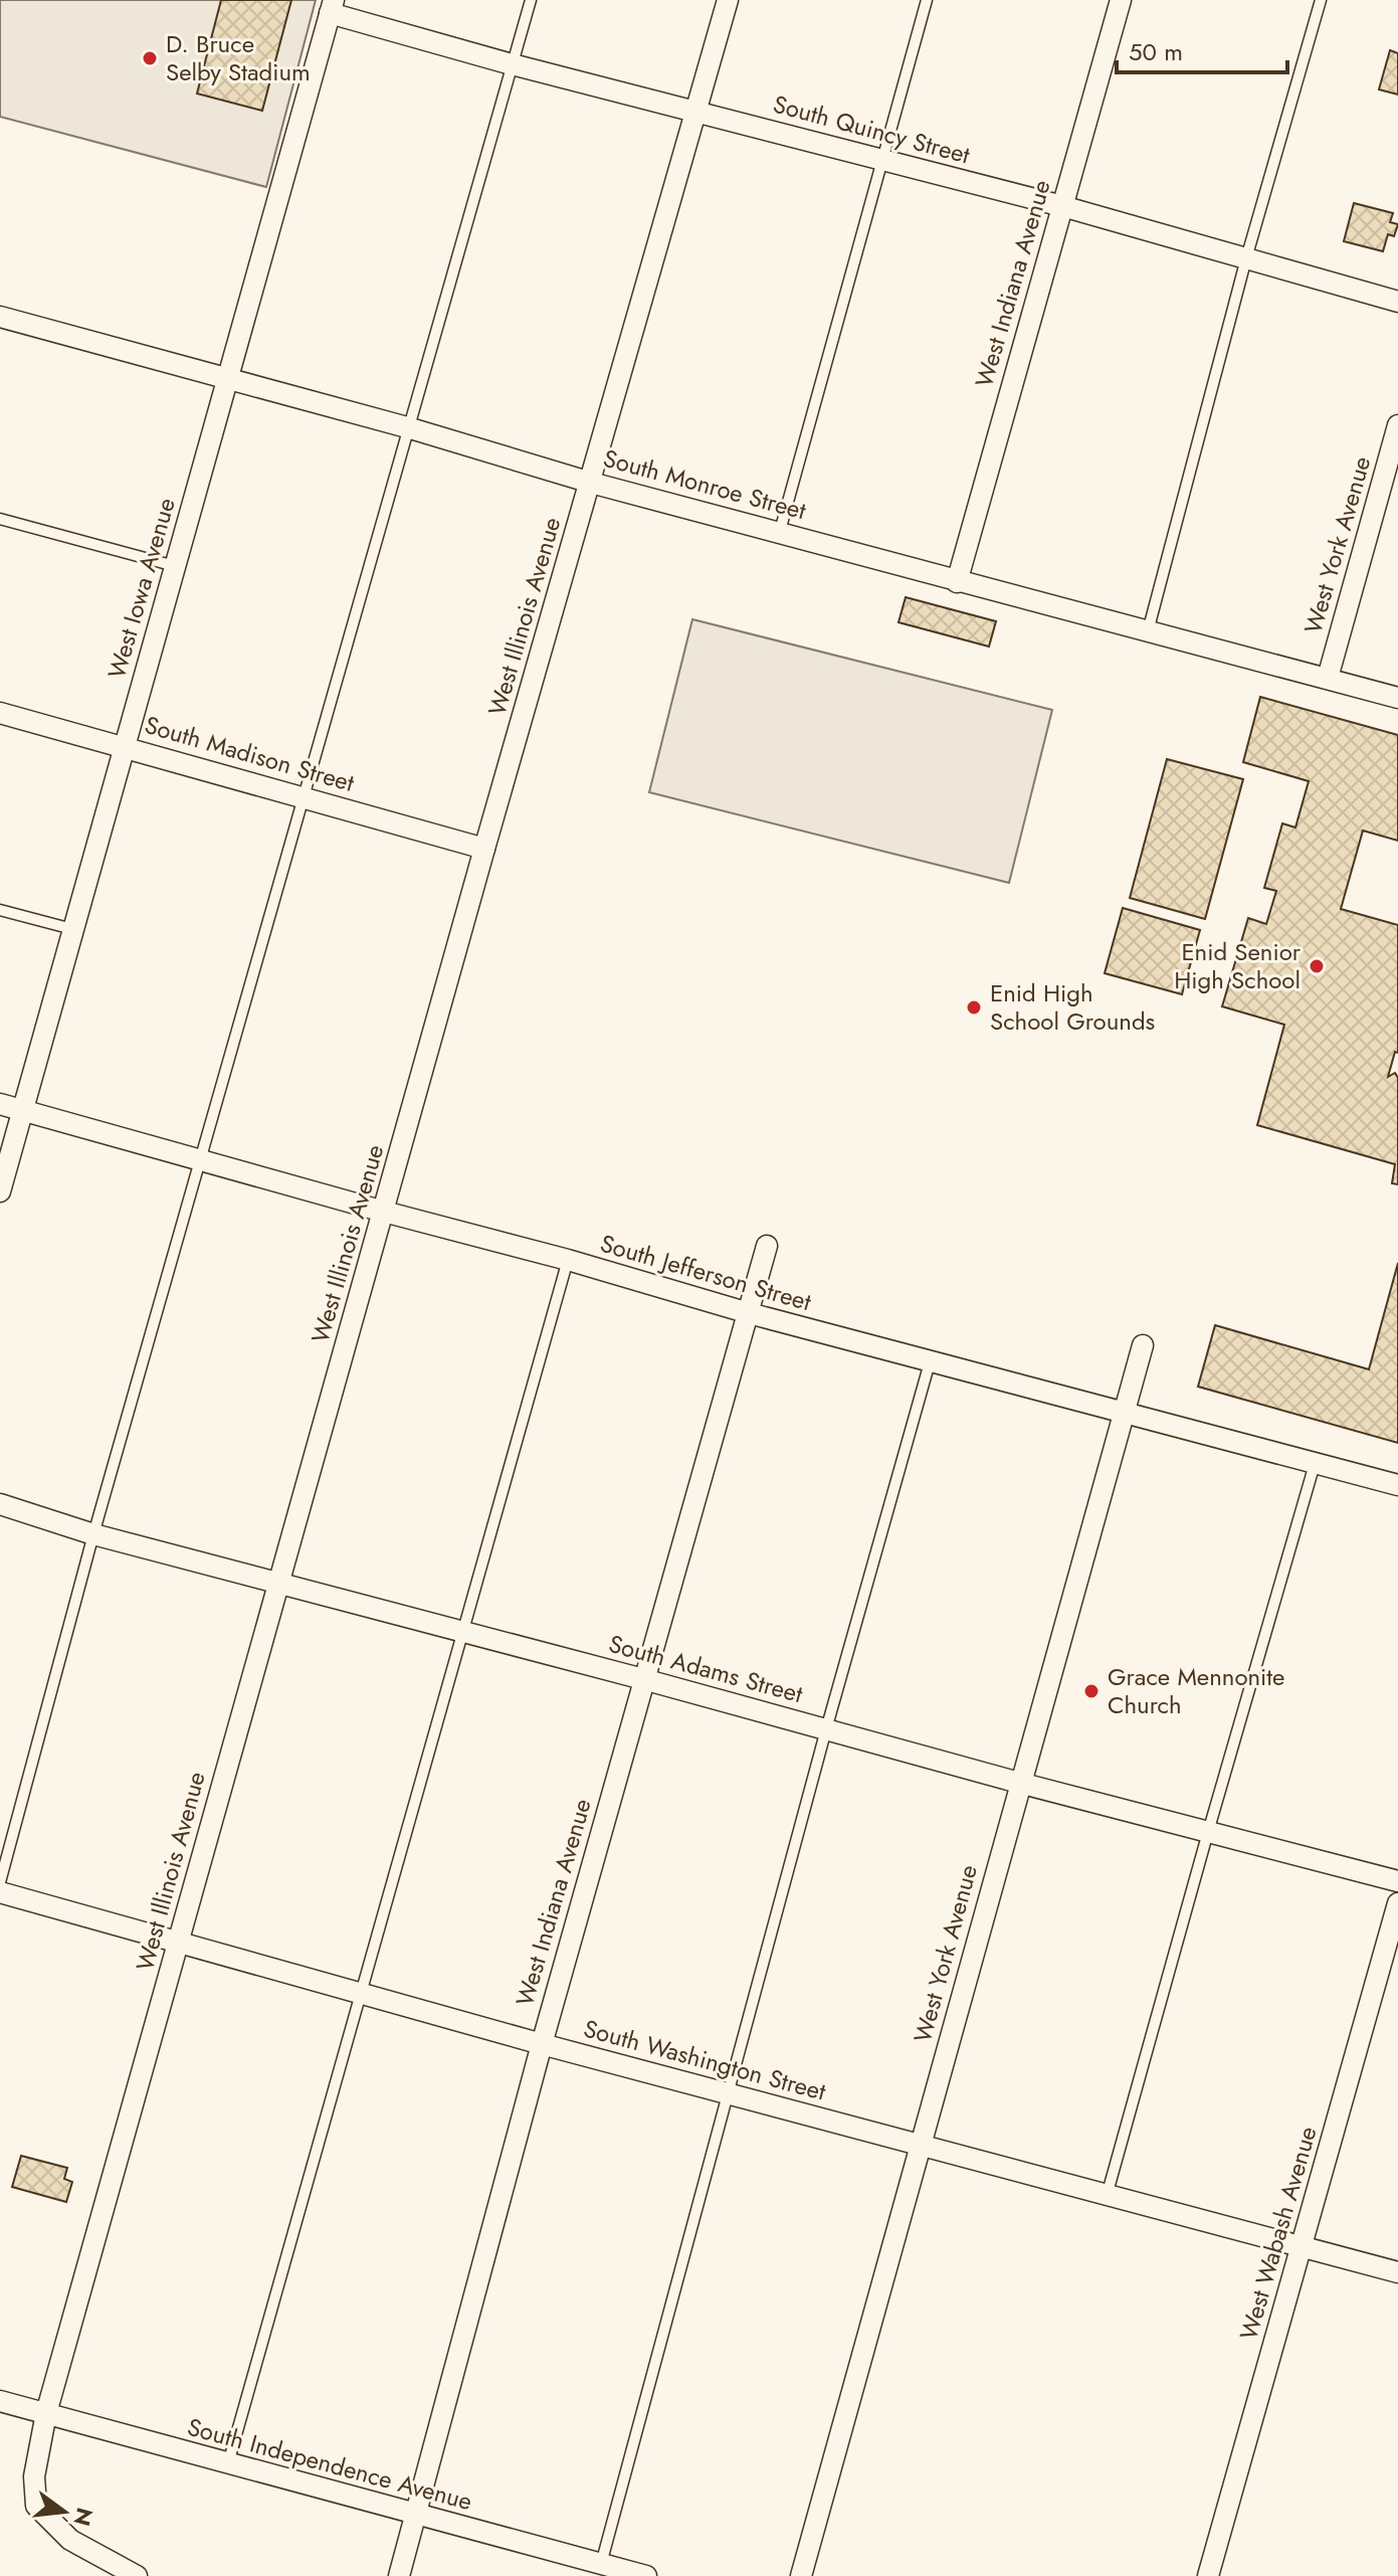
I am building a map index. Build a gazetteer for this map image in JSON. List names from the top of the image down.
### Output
{
  "streets": {
    "street": [
      "South Quincy Street",
      "West Indiana Avenue",
      "South Monroe Street",
      "West York Avenue",
      "West Iowa Avenue",
      "West Illinois Avenue",
      "South Madison Street",
      "South Jefferson Street",
      "South Adams Street",
      "South Washington Street",
      "West Wabash Avenue",
      "South Independence Avenue"
    ]
  },
  "crossings": [
    ["South Quincy Street", "West Indiana Avenue"],
    ["South Quincy Street", "West Iowa Avenue"],
    ["South Quincy Street", "West Illinois Avenue"],
    ["West Indiana Avenue", "South Monroe Street"],
    ["West Indiana Avenue", "South Jefferson Street"],
    ["West Indiana Avenue", "South Adams Street"],
    ["West Indiana Avenue", "South Washington Street"],
    ["West Indiana Avenue", "South Independence Avenue"],
    ["South Monroe Street", "West York Avenue"],
    ["South Monroe Street", "West Iowa Avenue"],
    ["South Monroe Street", "West Illinois Avenue"],
    ["West York Avenue", "South Jefferson Street"],
    ["West York Avenue", "South Adams Street"],
    ["West York Avenue", "South Washington Street"],
    ["West Iowa Avenue", "South Madison Street"],
    ["West Iowa Avenue", "South Jefferson Street"],
    ["West Illinois Avenue", "South Madison Street"],
    ["West Illinois Avenue", "South Jefferson Street"],
    ["West Illinois Avenue", "South Adams Street"],
    ["West Illinois Avenue", "South Washington Street"],
    ["West Illinois Avenue", "South Independence Avenue"],
    ["South Washington Street", "West Wabash Avenue"]
  ],
  "places": [
    "D. Bruce Selby Stadium",
    "Enid Senior High School",
    "Enid High School Grounds",
    "Grace Mennonite Church"
  ],
  "scale_bar": "50 m",
  "north": "right"
}
